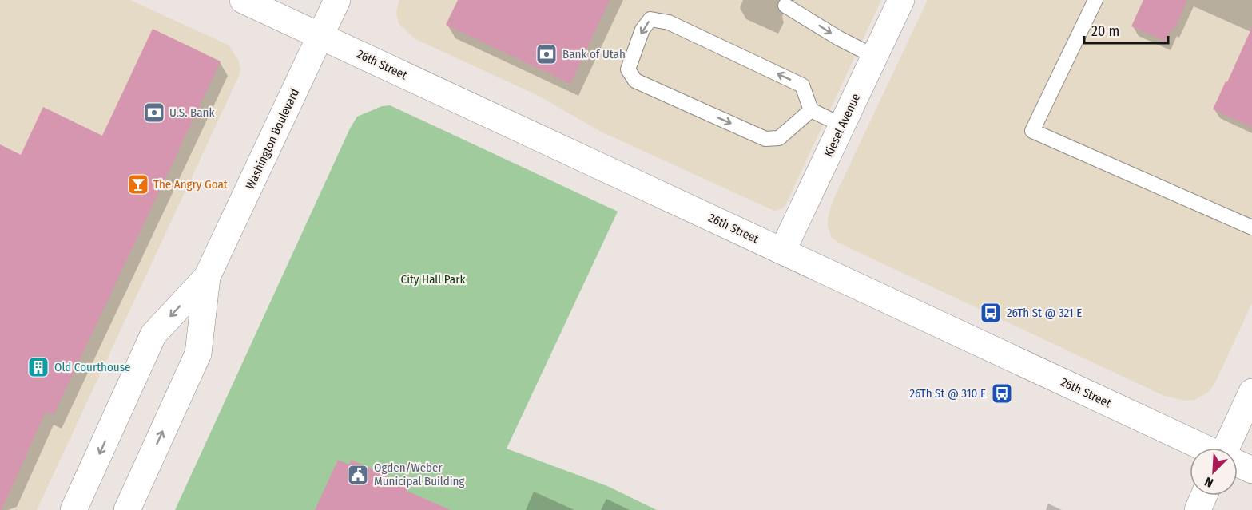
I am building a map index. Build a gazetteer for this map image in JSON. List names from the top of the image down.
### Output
{
  "streets": {
    "street": ["26th Street", "Kiesel Avenue", "Washington Boulevard"]
  },
  "crossings": [
    ["26th Street", "Kiesel Avenue"],
    ["26th Street", "Washington Boulevard"]
  ],
  "parks": ["City Hall Park"],
  "places": {
    "bank": ["Bank of Utah", "U.S. Bank"],
    "bar": ["The Angry Goat"],
    "bus stop": ["26Th St @ 321 E", "26Th St @ 310 E"],
    "building": ["Old Courthouse"],
    "public building": ["Ogden/Weber Municipal Building"]
  },
  "scale_bar": "20 m",
  "north": "bottom left"
}
